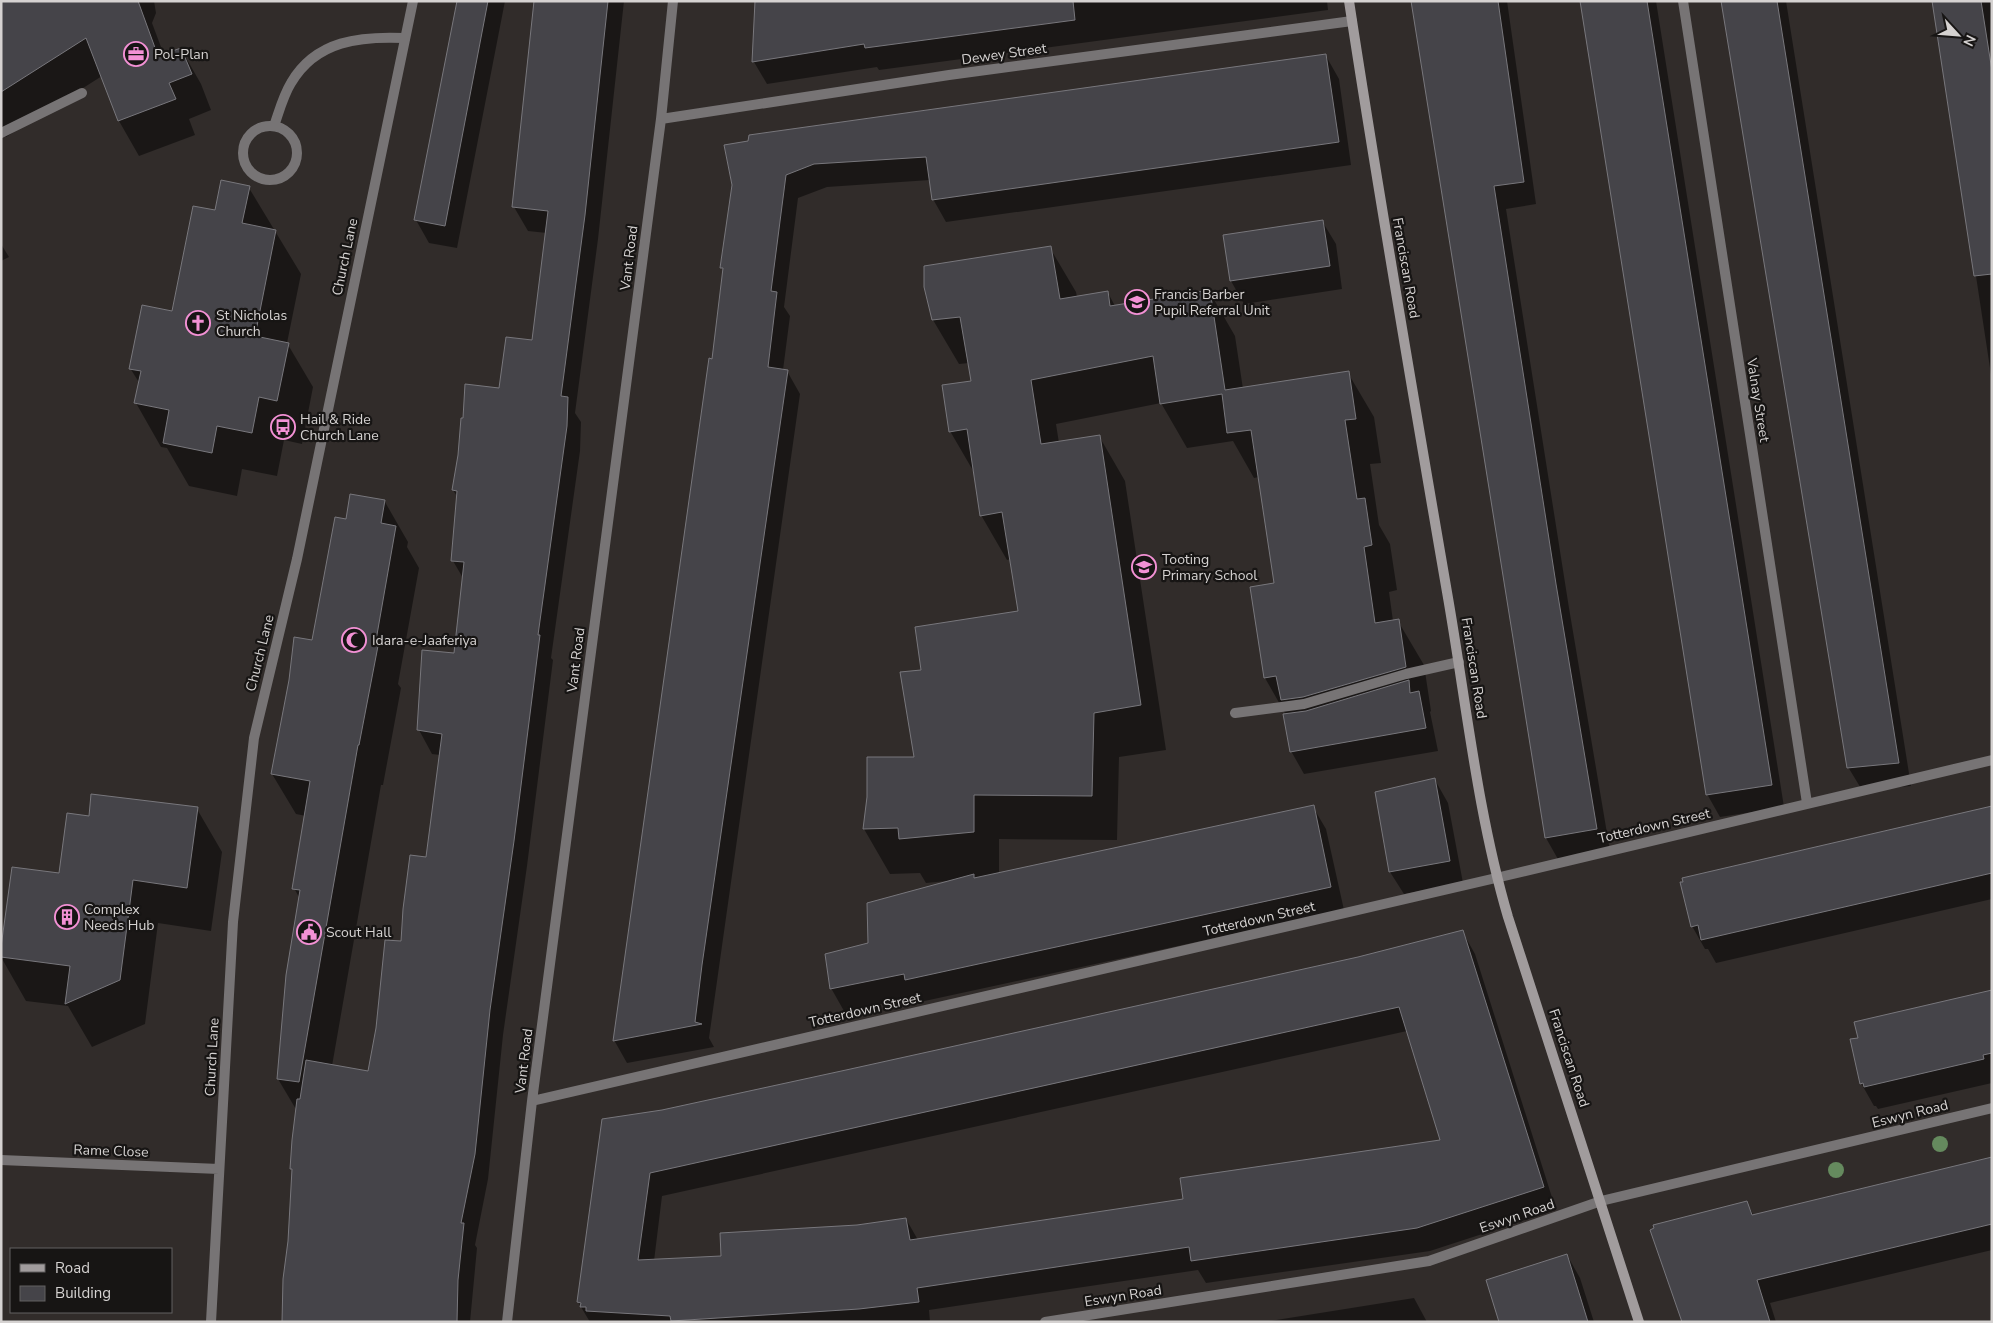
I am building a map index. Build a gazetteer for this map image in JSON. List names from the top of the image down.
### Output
{
  "streets": {
    "street": [
      "Dewey Street",
      "Church Lane",
      "Vant Road",
      "Franciscan Road",
      "Valnay Street",
      "Totterdown Street",
      "Eswyn Road",
      "Rame Close"
    ]
  },
  "crossings": [
    ["Dewey Street", "Vant Road"],
    ["Dewey Street", "Franciscan Road"],
    ["Church Lane", "Rame Close"],
    ["Vant Road", "Totterdown Street"],
    ["Franciscan Road", "Totterdown Street"],
    ["Franciscan Road", "Eswyn Road"],
    ["Valnay Street", "Totterdown Street"]
  ],
  "places": {
    "office": ["Pol-Plan"],
    "school or university": ["Francis Barber Pupil Referral Unit", "Tooting Primary School"],
    "church": ["St Nicholas Church"],
    "bus stop": ["Hail & Ride Church Lane"],
    "mosque": ["Idara-e-Jaaferiya"],
    "building": ["Complex Needs Hub"],
    "public building": ["Scout Hall"]
  },
  "legend": ["Road", "Building"],
  "north": "bottom right"
}
